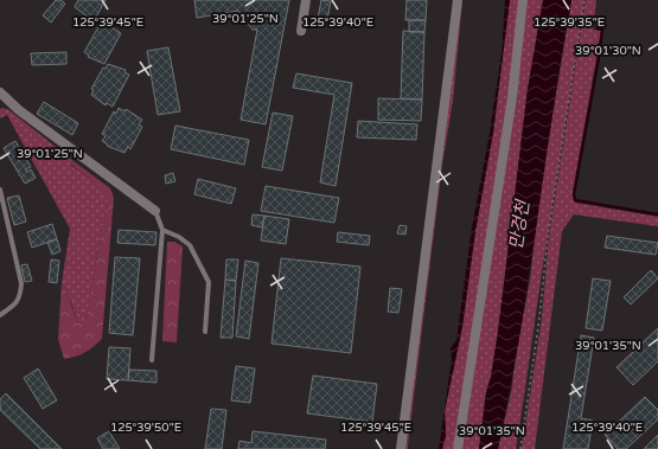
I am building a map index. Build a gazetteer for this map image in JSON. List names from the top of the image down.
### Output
{
  "water": ["만겅천"],
  "coordinates": [
    "39°01'25\"N",
    "125°39'45\"E",
    "125°39'40\"E",
    "125°39'35\"E",
    "39°01'30\"N",
    "39°01'35\"N",
    "125°39'50\"E"
  ]
}
